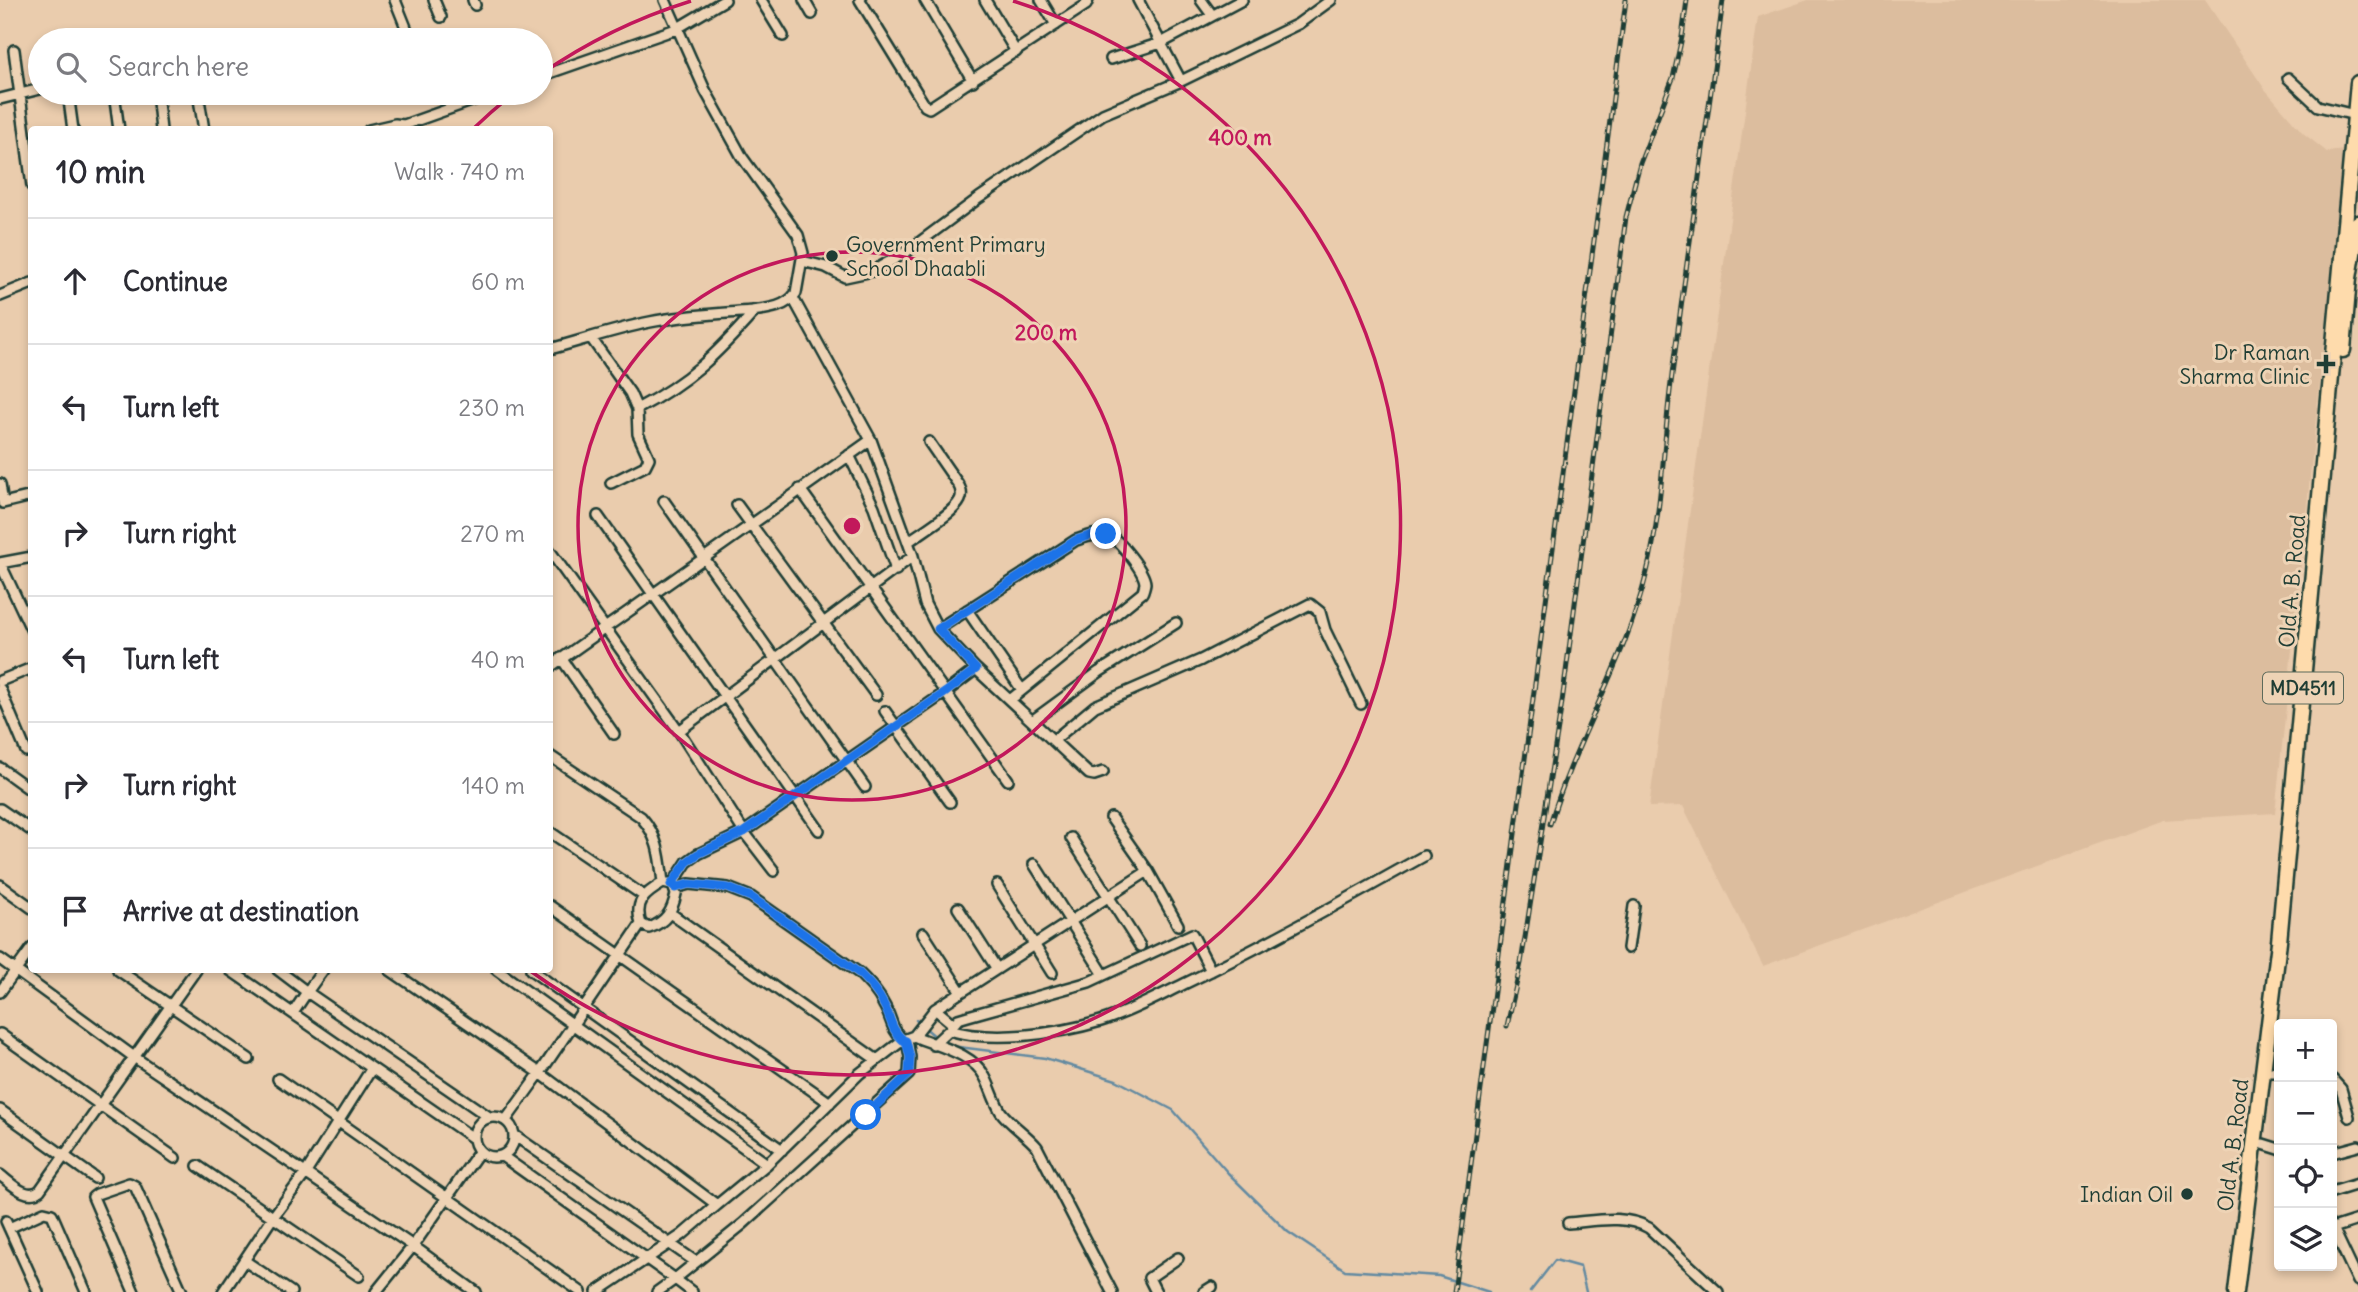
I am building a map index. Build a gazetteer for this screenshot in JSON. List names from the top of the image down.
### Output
{
  "streets": {
    "main road": ["Old A. B. Road", "MD4511"]
  },
  "places": {
    "other": ["Government Primary School Dhaabli", "Indian Oil"],
    "health": ["Dr Raman Sharma Clinic"]
  },
  "page": {
    "search": "Search here",
    "heading": ["10 min", "Walk · 740 m"],
    "list": [
      ["Continue", "60 m"],
      ["Turn left", "230 m"],
      ["Turn right", "270 m"],
      ["Turn left", "40 m"],
      ["Turn right", "140 m"],
      "Arrive at destination"
    ],
    "map_buttons": ["+", "−"]
  },
  "rings": ["400 m", "200 m"]
}
